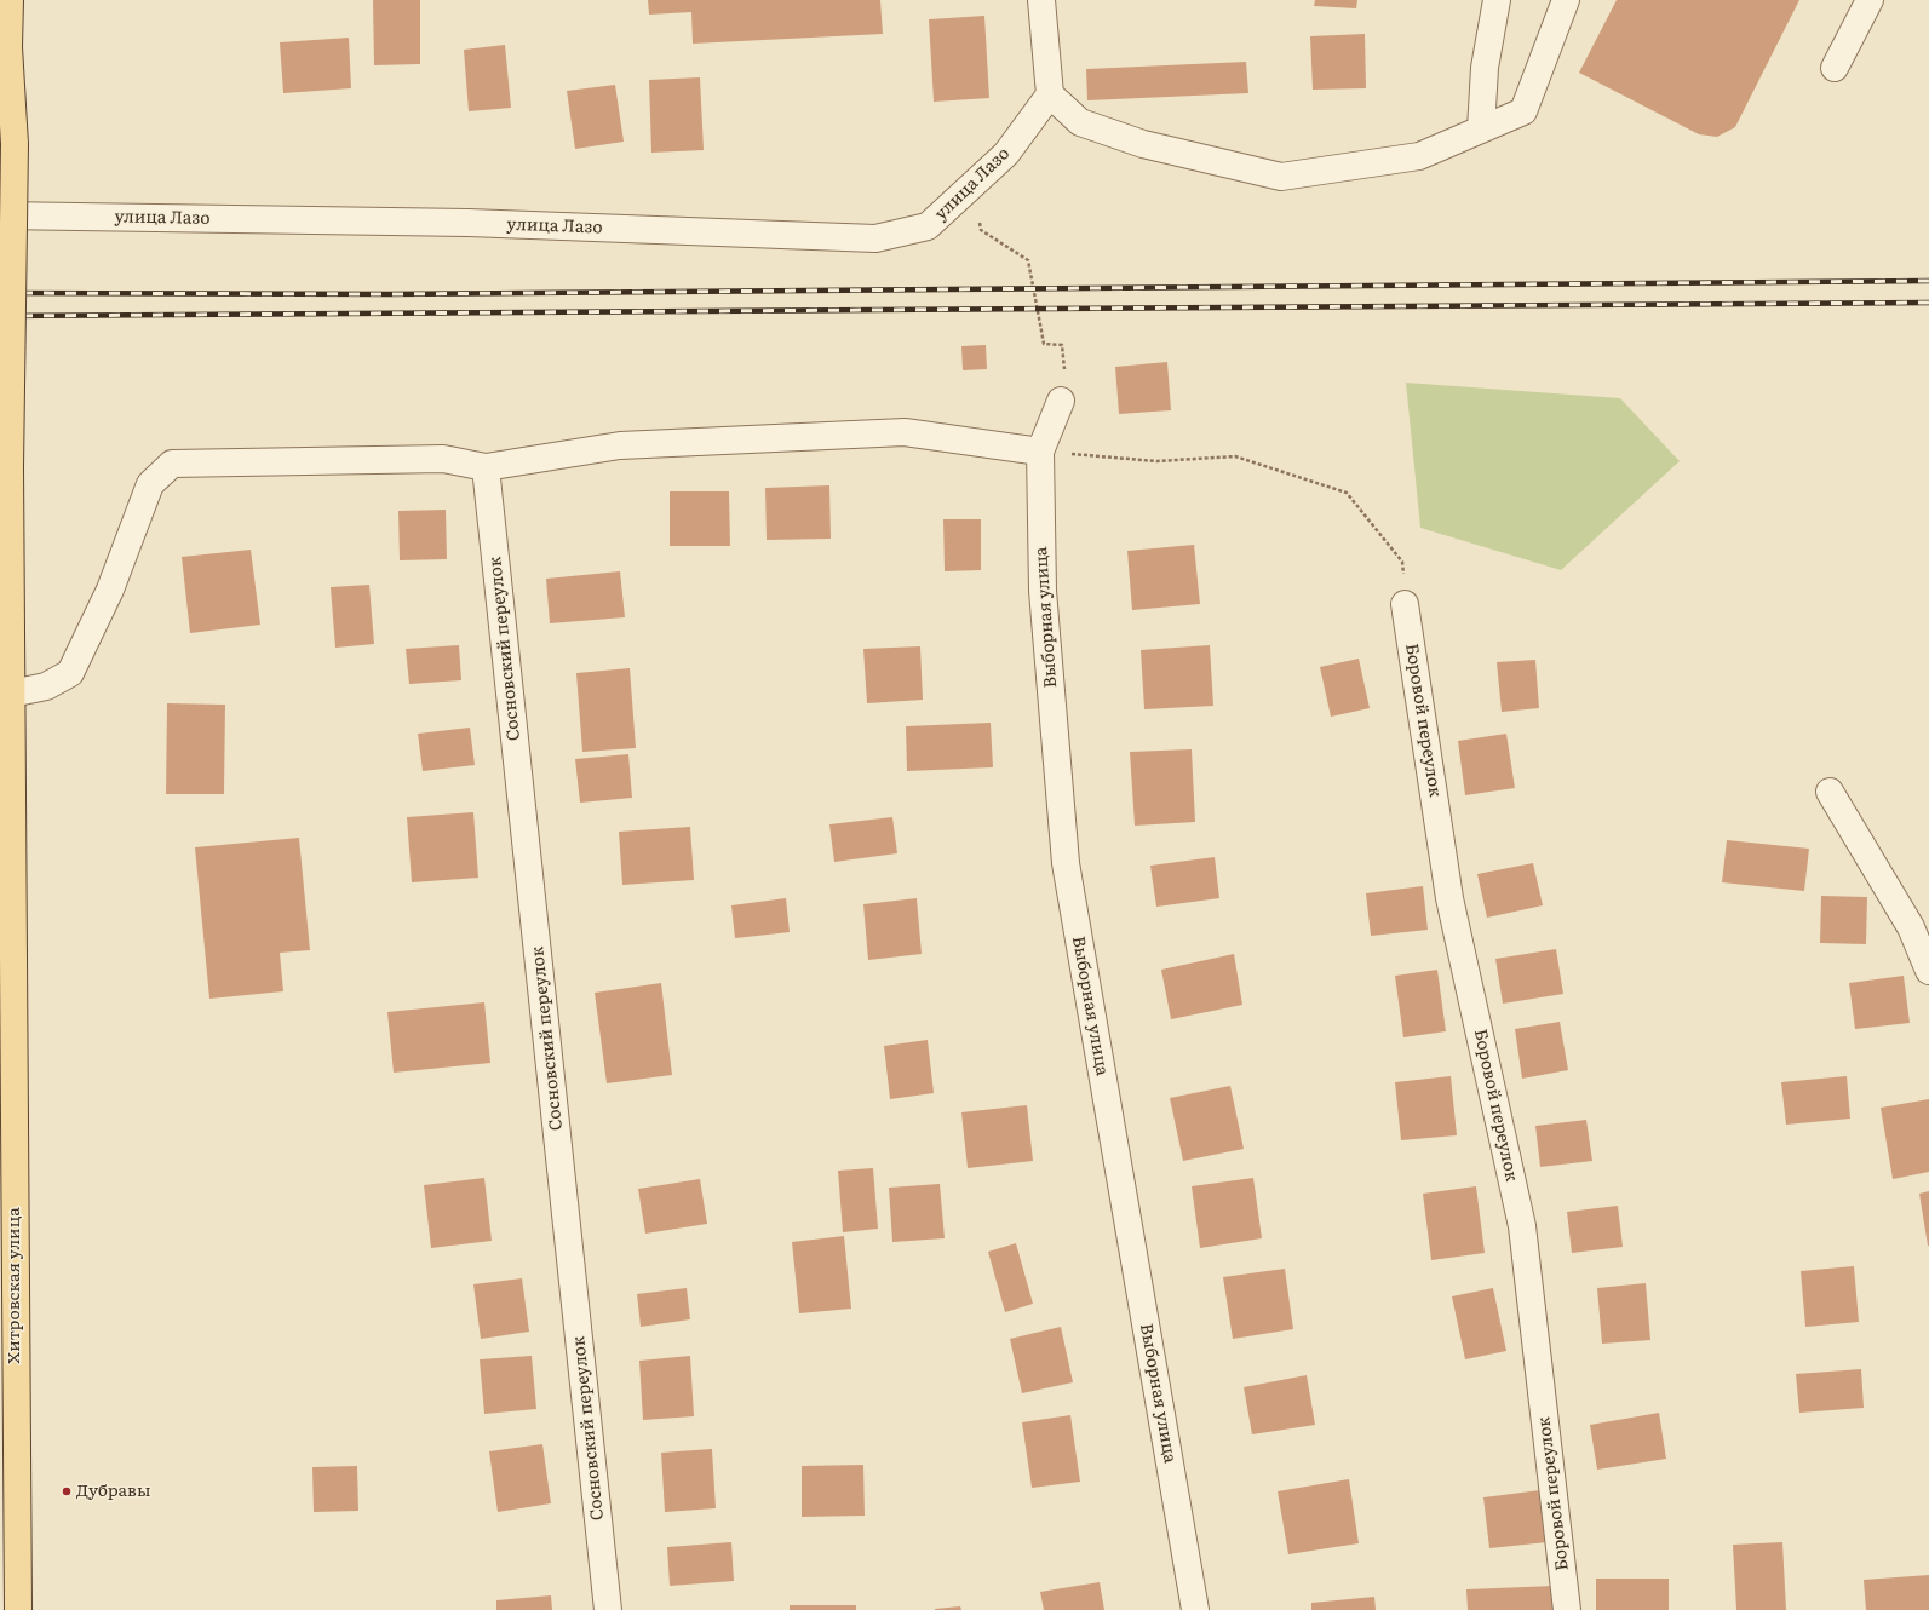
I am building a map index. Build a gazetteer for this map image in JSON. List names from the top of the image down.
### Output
{
  "streets": {
    "main road": ["Хитровская улица"],
    "street": [
      "улица Лазо",
      "Выборная улица",
      "Сосновский переулок",
      "Боровой переулок"
    ]
  },
  "places": ["Дубравы"]
}
